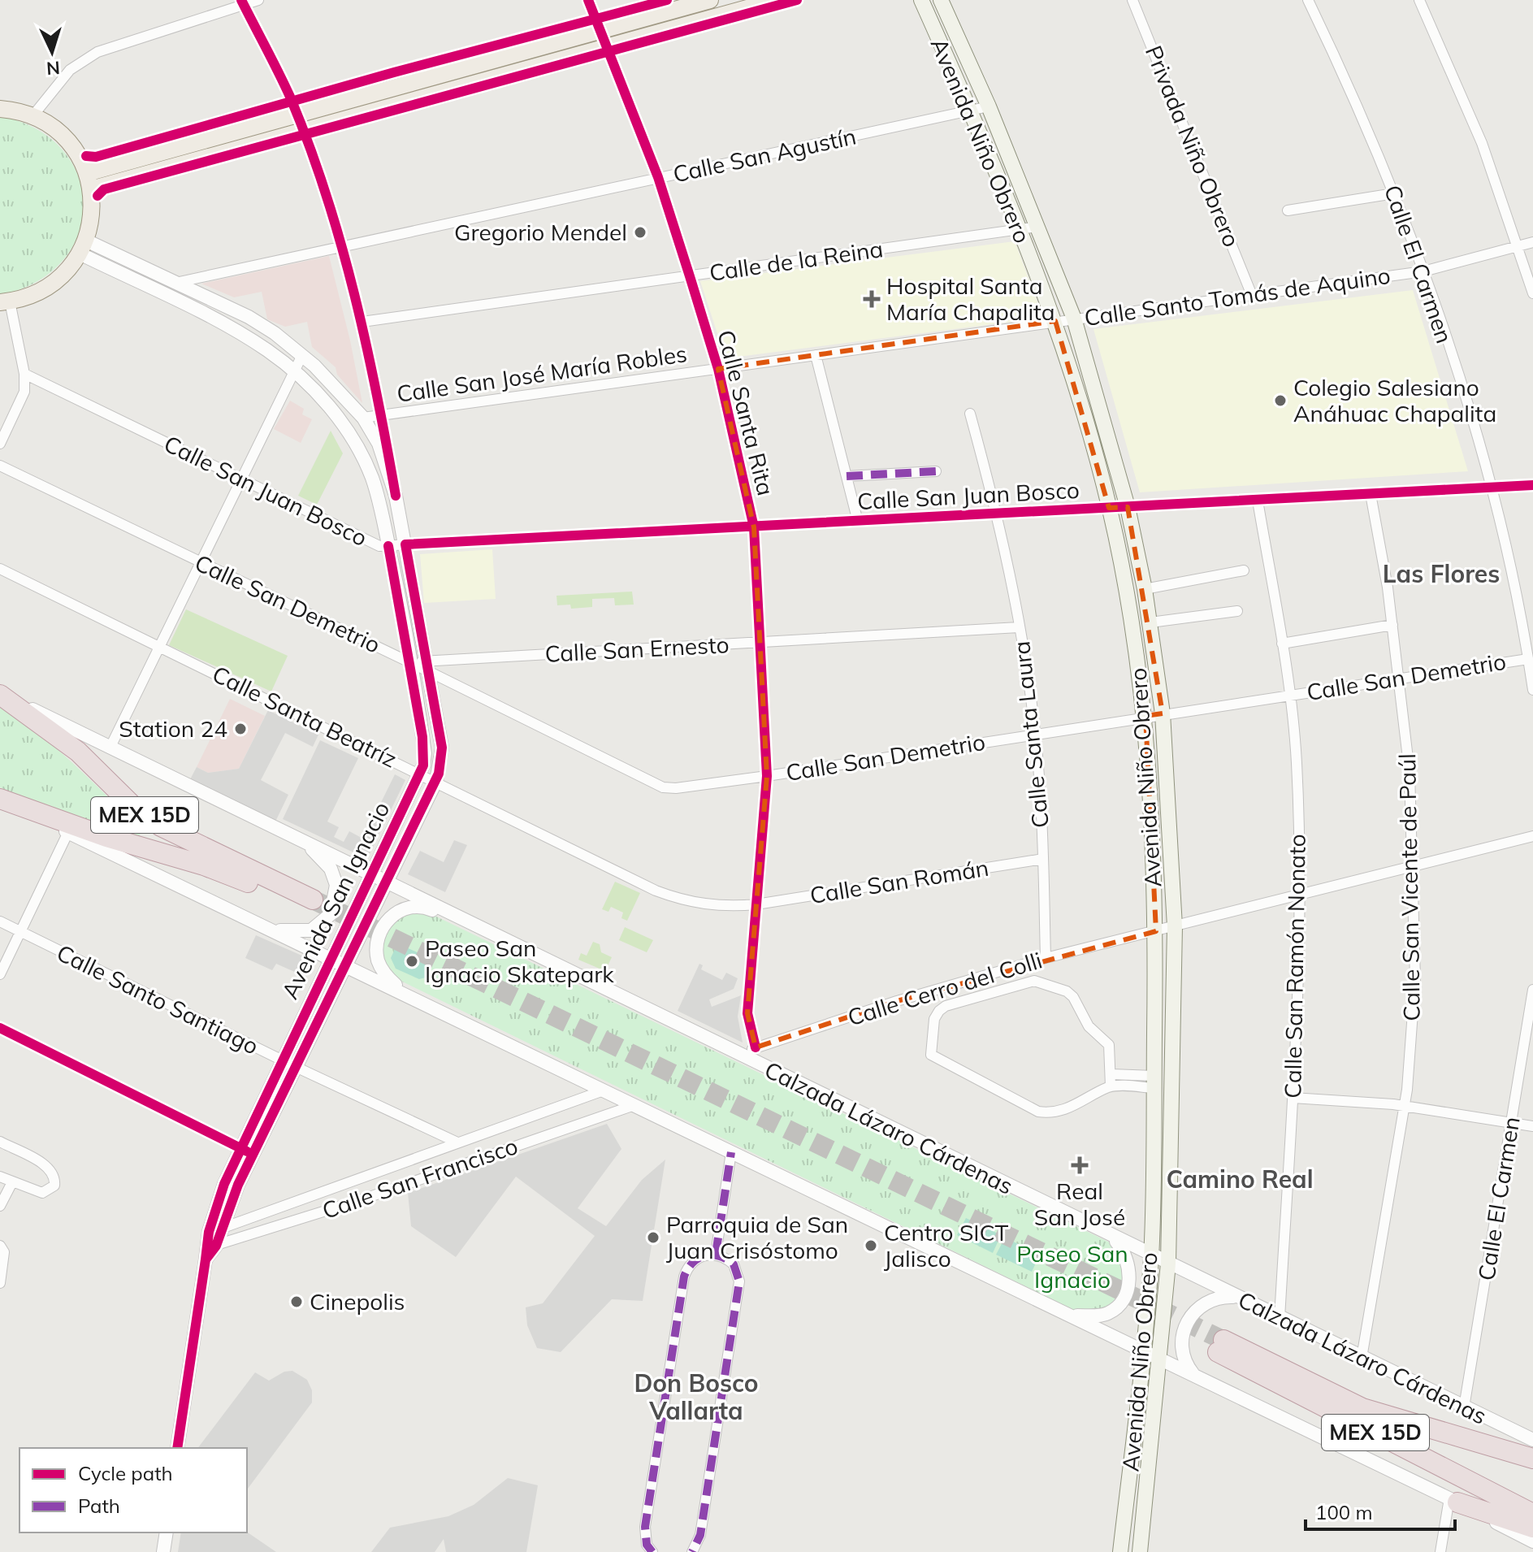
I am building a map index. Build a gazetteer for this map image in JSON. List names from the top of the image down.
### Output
{
  "streets": {
    "highway": ["MEX 15D", "Calzada Lázaro Cárdenas"],
    "main road": ["Avenida Niño Obrero"],
    "street": [
      "Privada Niño Obrero",
      "Calle San Agustín",
      "Calle de la Reina",
      "Calle El Carmen",
      "Calle Santo Tomás de Aquino",
      "Calle San José María Robles",
      "Calle Santa Rita",
      "Calle San Juan Bosco",
      "Calle San Demetrio",
      "Calle San Ernesto",
      "Calle Santa Beatríz",
      "Calle Santa Laura",
      "Calle San Román",
      "Calle San Vicente de Paúl",
      "Avenida San Ignacio",
      "Calle San Ramón Nonato",
      "Calle Cerro del Colli",
      "Calle Santo Santiago",
      "Calle San Francisco"
    ]
  },
  "crossings": [
    ["Avenida Niño Obrero", "Calle San Agustín"],
    ["Avenida Niño Obrero", "Calle de la Reina"],
    ["Avenida Niño Obrero", "Calle Santo Tomás de Aquino"],
    ["Avenida Niño Obrero", "Calle San José María Robles"],
    ["Avenida Niño Obrero", "Calle San Juan Bosco"],
    ["Avenida Niño Obrero", "Calle San Demetrio"],
    ["Avenida Niño Obrero", "Calle Cerro del Colli"],
    ["Avenida Niño Obrero", "Calzada Lázaro Cárdenas"],
    ["Privada Niño Obrero", "Calle Santo Tomás de Aquino"],
    ["Calle San Agustín", "Calle Santa Rita"],
    ["Calle San Agustín", "Avenida San Ignacio"],
    ["Calle de la Reina", "Calle Santa Rita"],
    ["Calle El Carmen", "Calle Santo Tomás de Aquino"],
    ["Calle El Carmen", "Calle San Juan Bosco"],
    ["Calle El Carmen", "Calle San Demetrio"],
    ["Calle El Carmen", "Calzada Lázaro Cárdenas"],
    ["Calle Santo Tomás de Aquino", "Calle San José María Robles"],
    ["Calle San José María Robles", "Calle Santa Rita"],
    ["Calle San José María Robles", "Avenida San Ignacio"],
    ["Calle Santa Rita", "Calle San Juan Bosco"],
    ["Calle Santa Rita", "Calle San Demetrio"],
    ["Calle Santa Rita", "Calle San Ernesto"],
    ["Calle Santa Rita", "Calle Santa Beatríz"],
    ["Calle Santa Rita", "Calle San Román"],
    ["Calle Santa Rita", "Calle Cerro del Colli"],
    ["Calle San Juan Bosco", "Calle Santa Laura"],
    ["Calle San Juan Bosco", "Calle San Vicente de Paúl"],
    ["Calle San Juan Bosco", "Avenida San Ignacio"],
    ["Calle San Juan Bosco", "Calle San Ramón Nonato"],
    ["Calle San Demetrio", "Calle San Ernesto"],
    ["Calle San Demetrio", "Calle Santa Laura"],
    ["Calle San Demetrio", "Calle San Vicente de Paúl"],
    ["Calle San Demetrio", "Avenida San Ignacio"],
    ["Calle San Demetrio", "Calle San Ramón Nonato"],
    ["Calle San Ernesto", "Calle Santa Laura"],
    ["Calle San Ernesto", "Avenida San Ignacio"],
    ["Calle Santa Beatríz", "Calle San Román"],
    ["Calle Santa Beatríz", "Avenida San Ignacio"],
    ["Calle Santa Laura", "Calle San Román"],
    ["Calle Santa Laura", "Calle Cerro del Colli"],
    ["Calle San Vicente de Paúl", "Calle Cerro del Colli"],
    ["Calle San Vicente de Paúl", "Calzada Lázaro Cárdenas"],
    ["Avenida San Ignacio", "Calle Santo Santiago"],
    ["Avenida San Ignacio", "Calzada Lázaro Cárdenas"],
    ["Avenida San Ignacio", "Calle San Francisco"],
    ["Calle San Ramón Nonato", "Calle Cerro del Colli"],
    ["Calle San Ramón Nonato", "Calzada Lázaro Cárdenas"],
    ["Calle Cerro del Colli", "Calzada Lázaro Cárdenas"],
    ["Calle Santo Santiago", "Calle San Francisco"],
    ["Calzada Lázaro Cárdenas", "Calle San Francisco"]
  ],
  "districts": ["Las Flores", "Camino Real", "Don Bosco Vallarta"],
  "parks": ["Paseo San Ignacio"],
  "places": {
    "other": [
      "Gregorio Mendel",
      "Colegio Salesiano Anáhuac Chapalita",
      "Station 24",
      "Paseo San Ignacio Skatepark",
      "Parroquia de San Juan Crisóstomo",
      "Centro SICT Jalisco",
      "Cinepolis"
    ],
    "health": ["Hospital Santa María Chapalita", "Real San José"]
  },
  "legend": ["Cycle path", "Path"],
  "scale_bar": "100 m",
  "north": "bottom"
}
